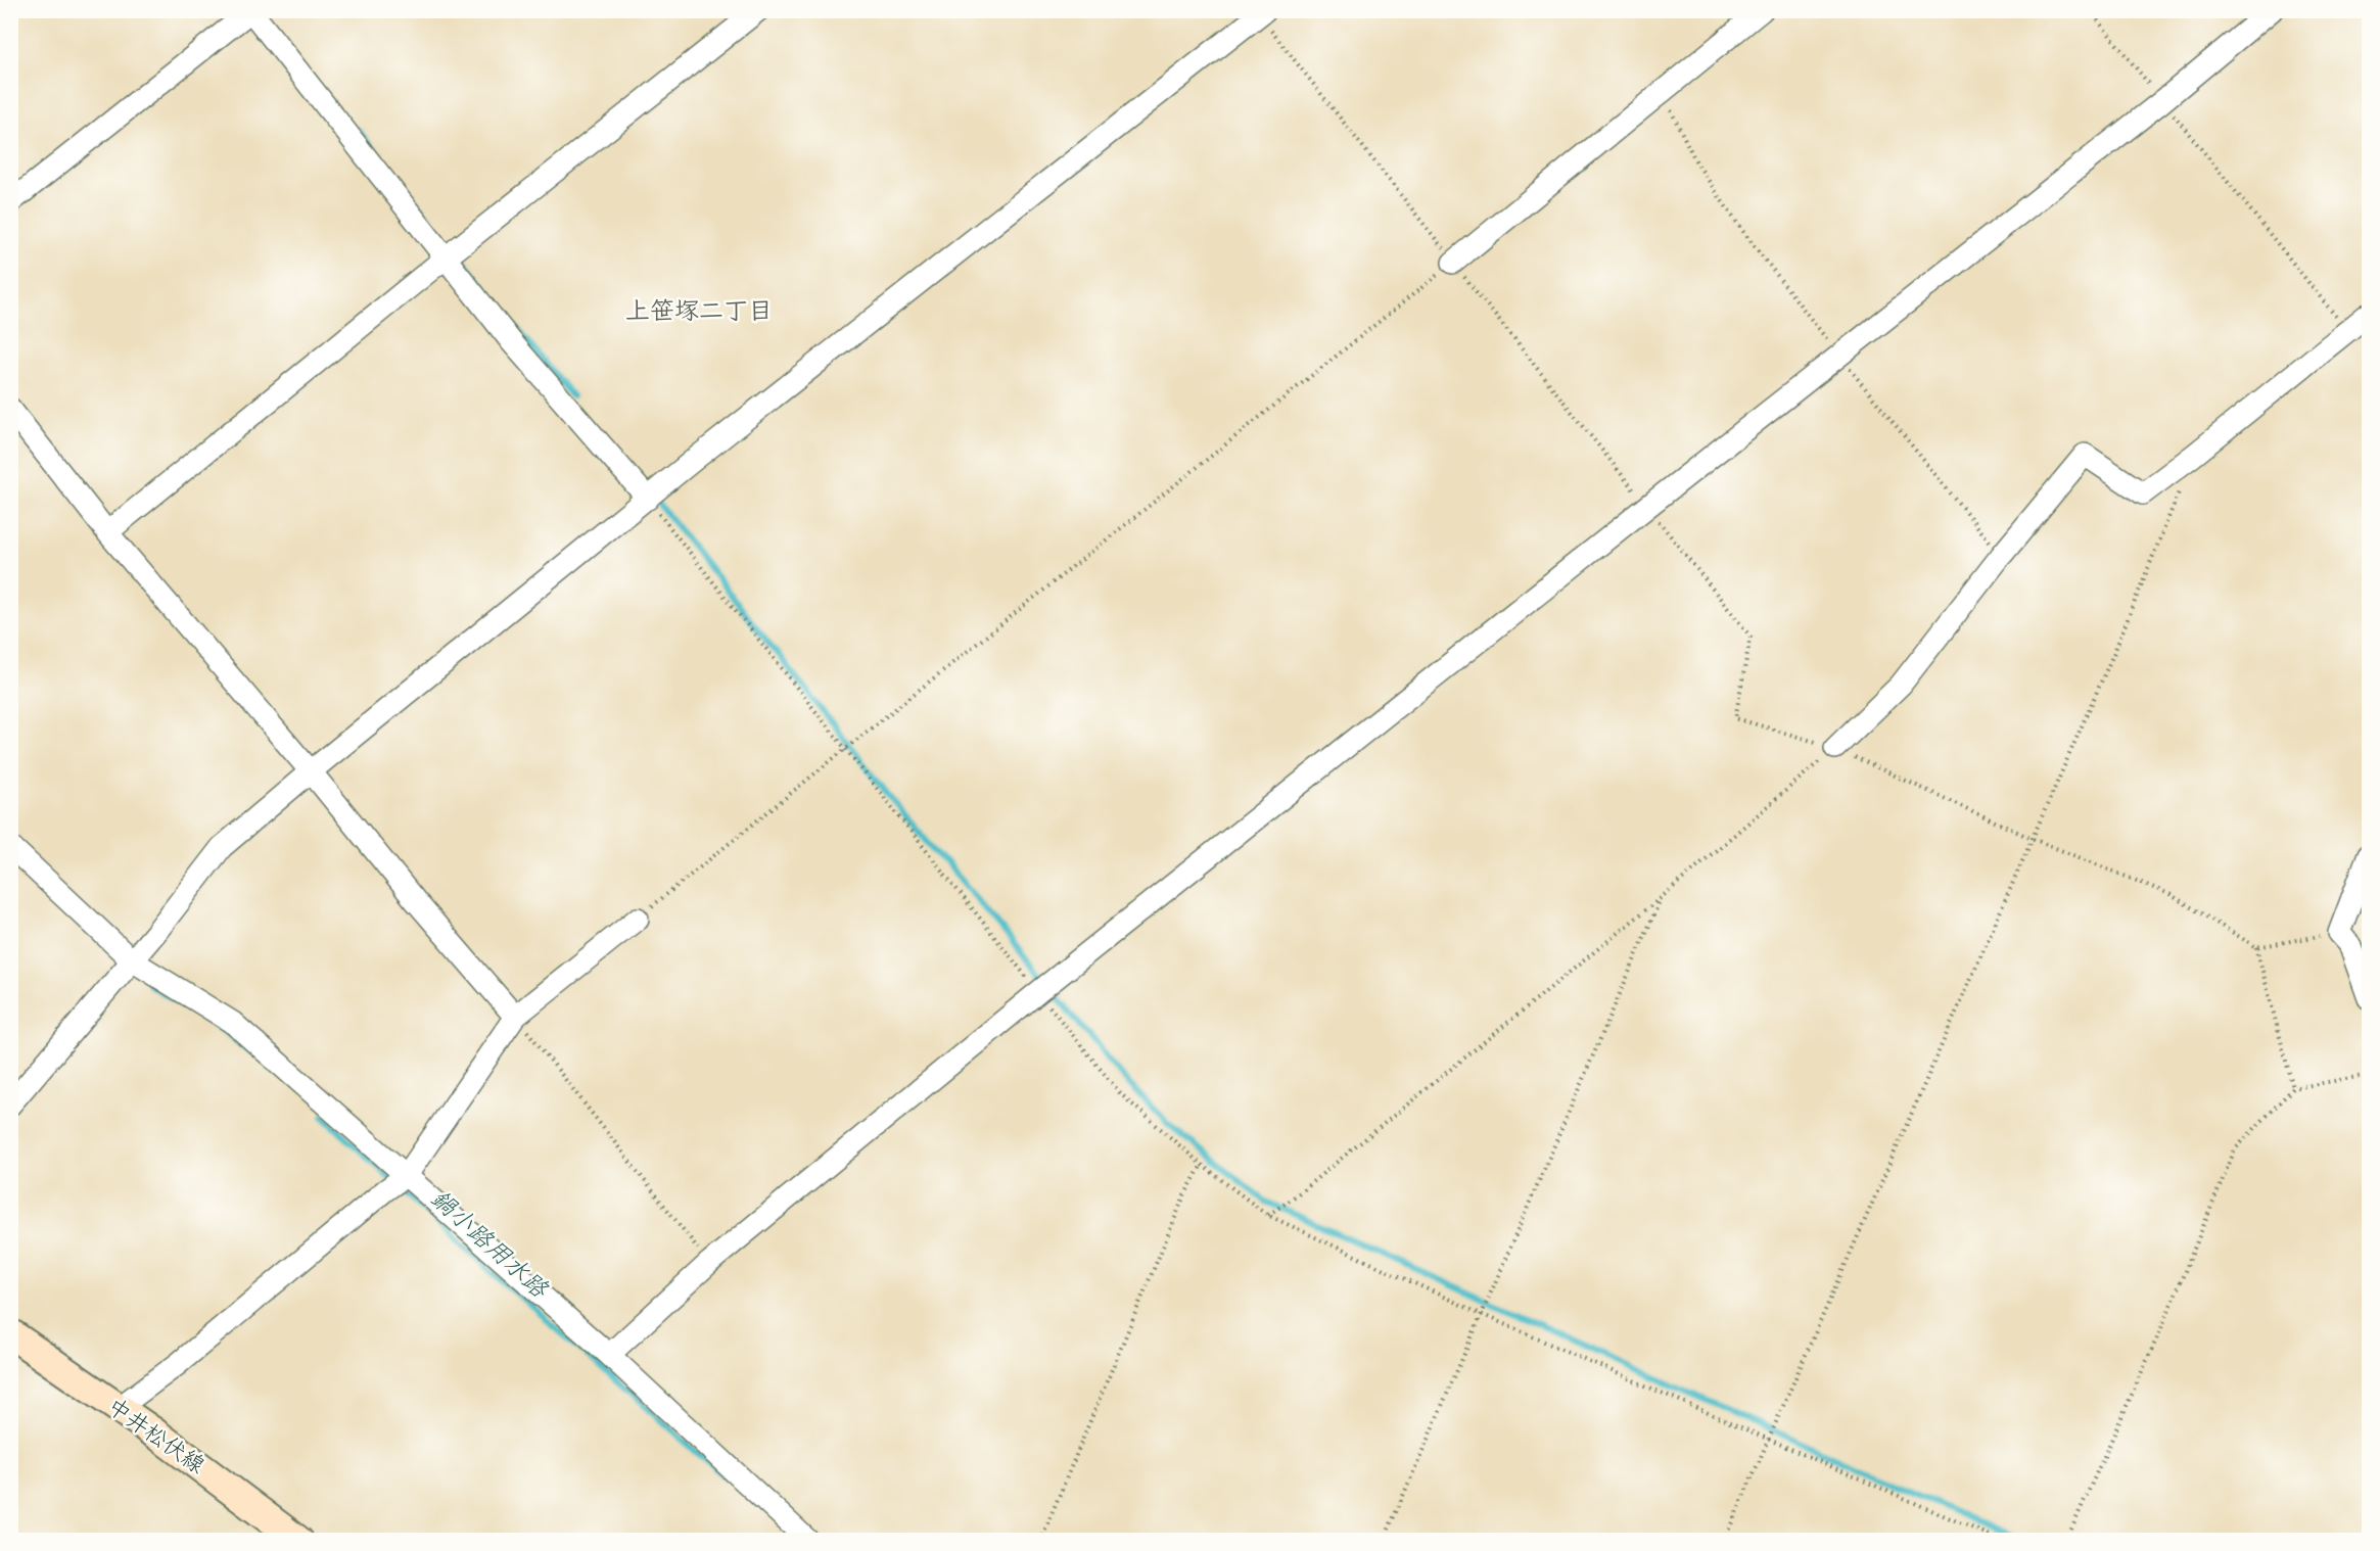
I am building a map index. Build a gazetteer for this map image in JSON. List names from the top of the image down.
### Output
{
  "streets": {
    "main road": ["中井松伏線"]
  },
  "districts": ["上笹塚二丁目"],
  "water": ["鍋小路用水路"]
}
